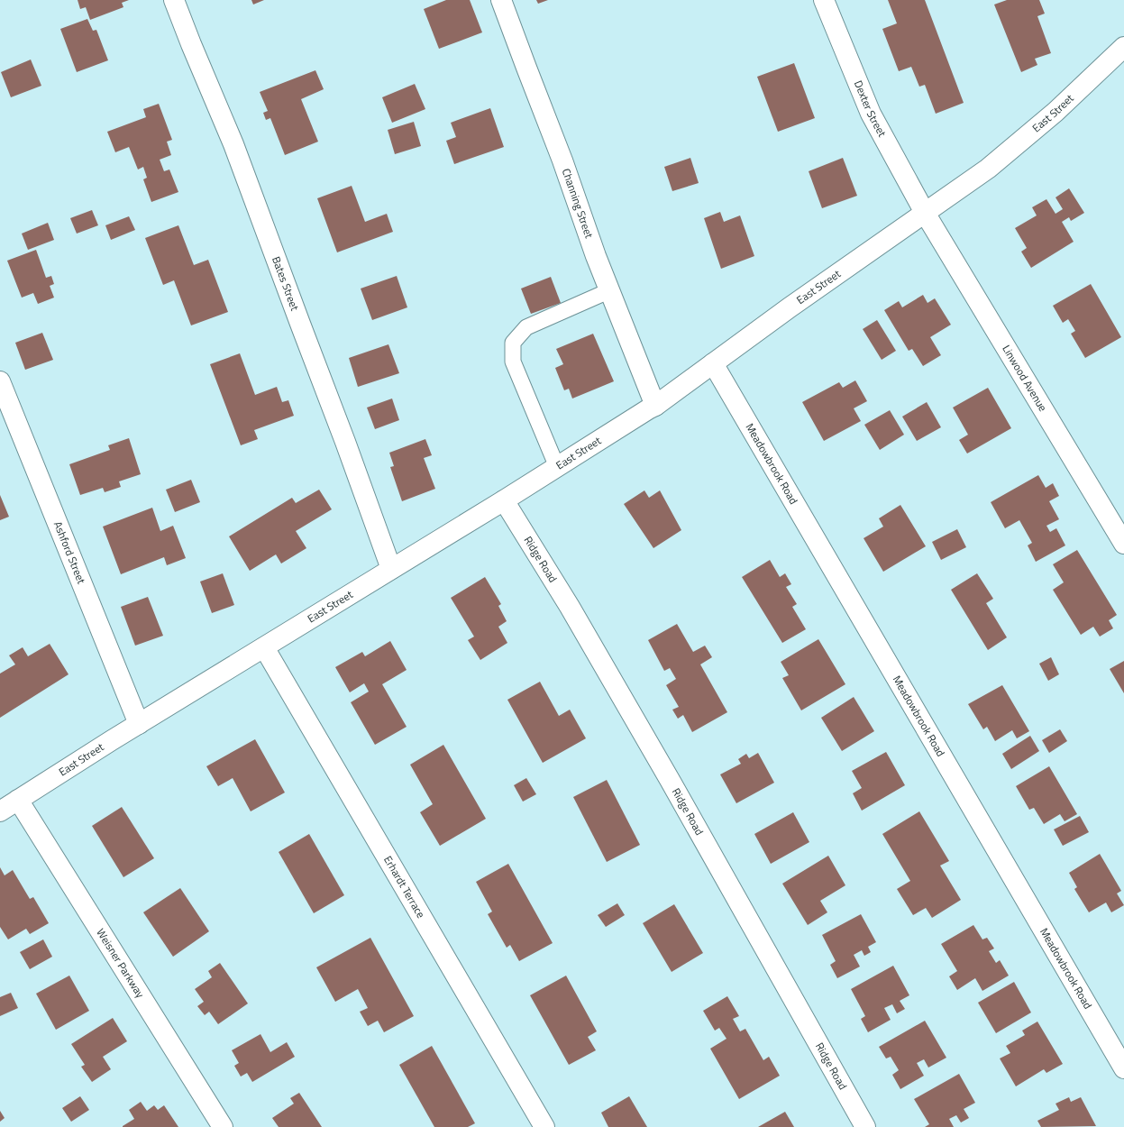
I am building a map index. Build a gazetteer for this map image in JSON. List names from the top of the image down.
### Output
{
  "streets": {
    "street": [
      "Dexter Street",
      "East Street",
      "Channing Street",
      "Bates Street",
      "Linwood Avenue",
      "Meadowbrook Road",
      "Ashford Street",
      "Ridge Road",
      "Erhardt Terrace",
      "Weisner Parkway"
    ]
  },
  "crossings": [
    ["Dexter Street", "East Street"],
    ["Dexter Street", "Linwood Avenue"],
    ["East Street", "Channing Street"],
    ["East Street", "Bates Street"],
    ["East Street", "Linwood Avenue"],
    ["East Street", "Meadowbrook Road"],
    ["East Street", "Ashford Street"],
    ["East Street", "Ridge Road"],
    ["East Street", "Erhardt Terrace"],
    ["East Street", "Weisner Parkway"]
  ]
}
